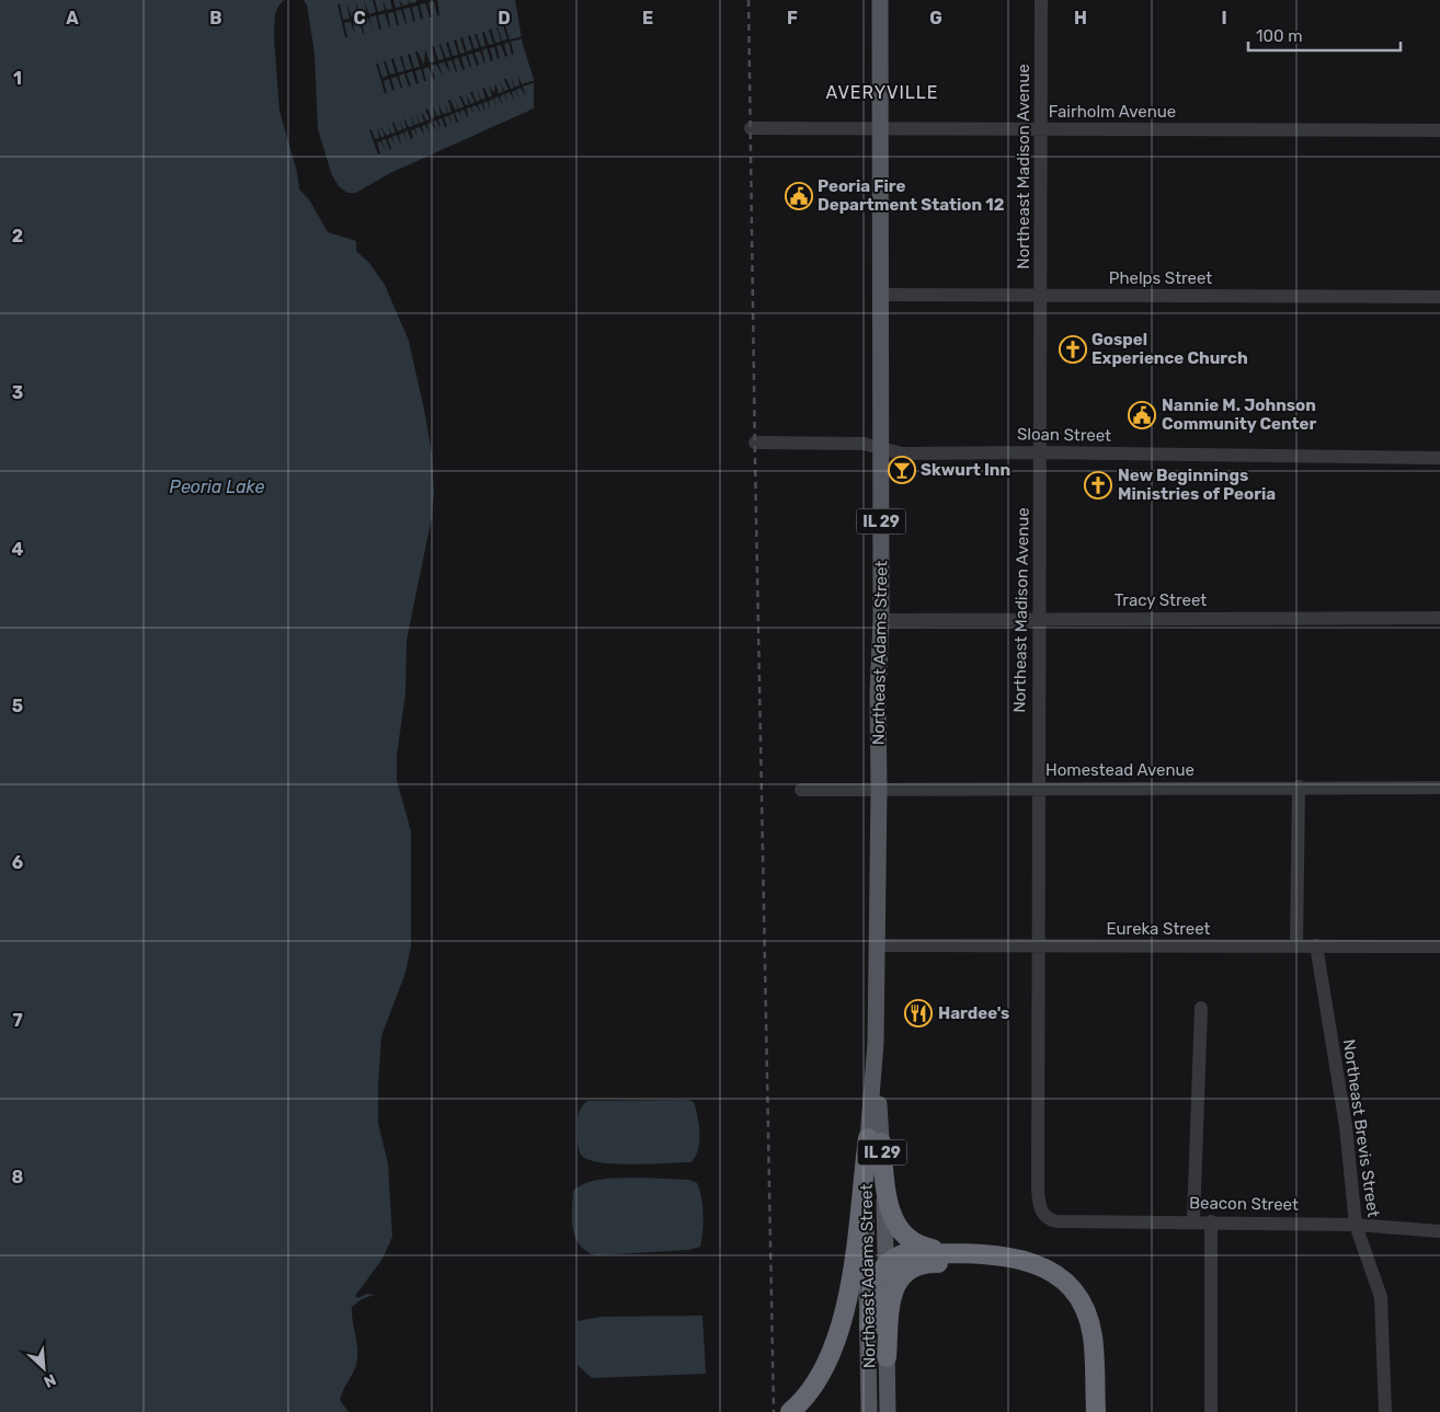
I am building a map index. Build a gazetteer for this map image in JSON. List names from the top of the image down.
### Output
{
  "streets": {
    "main road": ["IL 29", "Northeast Adams Street"],
    "street": [
      "Fairholm Avenue",
      "Northeast Madison Avenue",
      "Phelps Street",
      "Sloan Street",
      "Tracy Street",
      "Homestead Avenue",
      "Eureka Street",
      "Northeast Brevis Street",
      "Beacon Street"
    ]
  },
  "crossings": [
    ["Fairholm Avenue", "Northeast Madison Avenue"],
    ["Fairholm Avenue", "Northeast Adams Street"],
    ["Northeast Madison Avenue", "Phelps Street"],
    ["Northeast Madison Avenue", "Sloan Street"],
    ["Northeast Madison Avenue", "Tracy Street"],
    ["Northeast Madison Avenue", "Homestead Avenue"],
    ["Northeast Madison Avenue", "Eureka Street"],
    ["Northeast Madison Avenue", "Beacon Street"],
    ["Phelps Street", "Northeast Adams Street"],
    ["Sloan Street", "Northeast Adams Street"],
    ["Tracy Street", "Northeast Adams Street"],
    ["Northeast Adams Street", "Homestead Avenue"],
    ["Northeast Adams Street", "Eureka Street"],
    ["Eureka Street", "Northeast Brevis Street"],
    ["Northeast Brevis Street", "Beacon Street"]
  ],
  "districts": ["AVERYVILLE"],
  "water": ["Peoria Lake"],
  "places": {
    "public building": ["Peoria Fire Department Station 12", "Nannie M. Johnson Community Center"],
    "church": ["Gospel Experience Church", "New Beginnings Ministries of Peoria"],
    "bar": ["Skwurt Inn"],
    "restaurant": ["Hardee's"]
  },
  "scale_bar": "100 m",
  "north": "bottom right",
  "grid": {
    "columns": [
      "A",
      "B",
      "C",
      "D",
      "E",
      "F",
      "G",
      "H",
      "I"
    ],
    "rows": [
      "1",
      "2",
      "3",
      "4",
      "5",
      "6",
      "7",
      "8"
    ]
  }
}
